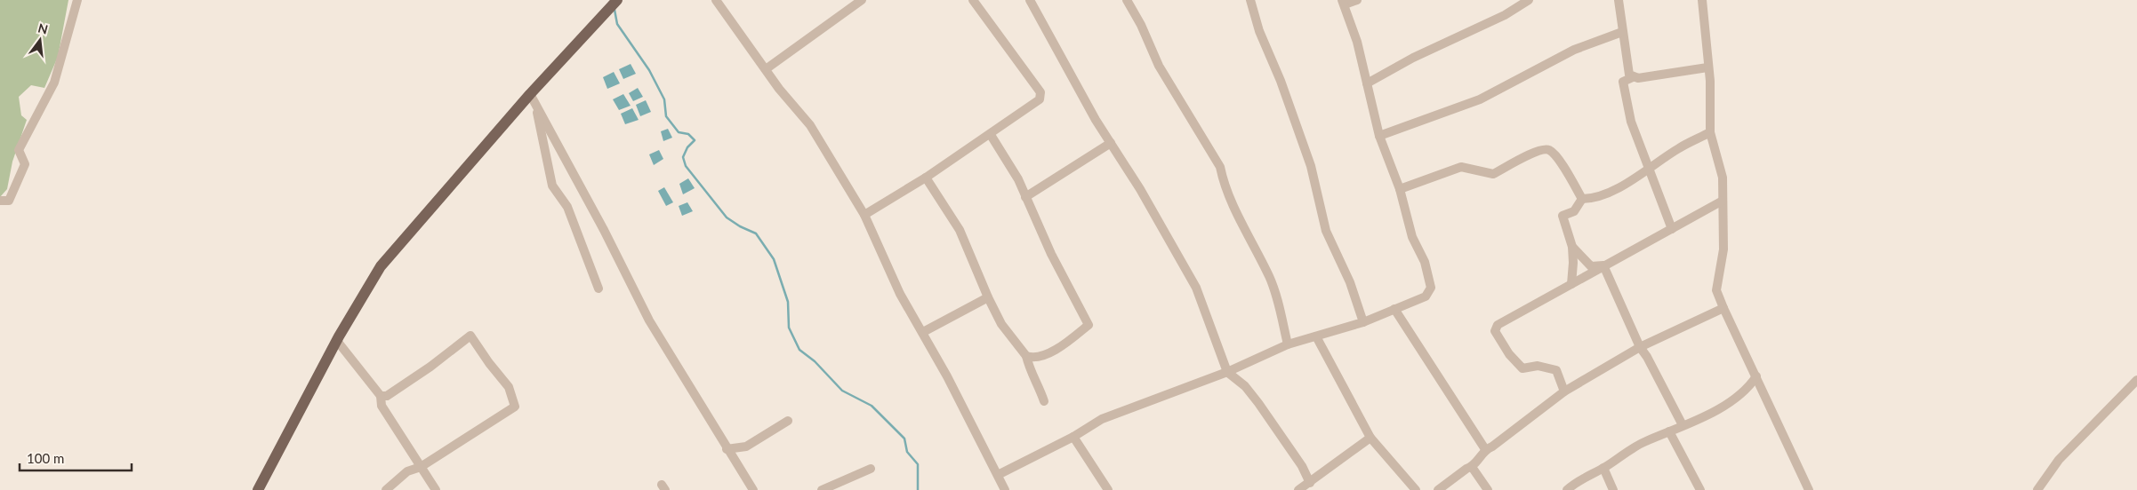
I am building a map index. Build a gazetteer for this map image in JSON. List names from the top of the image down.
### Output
{
  "scale_bar": "100 m",
  "north": "top"
}
